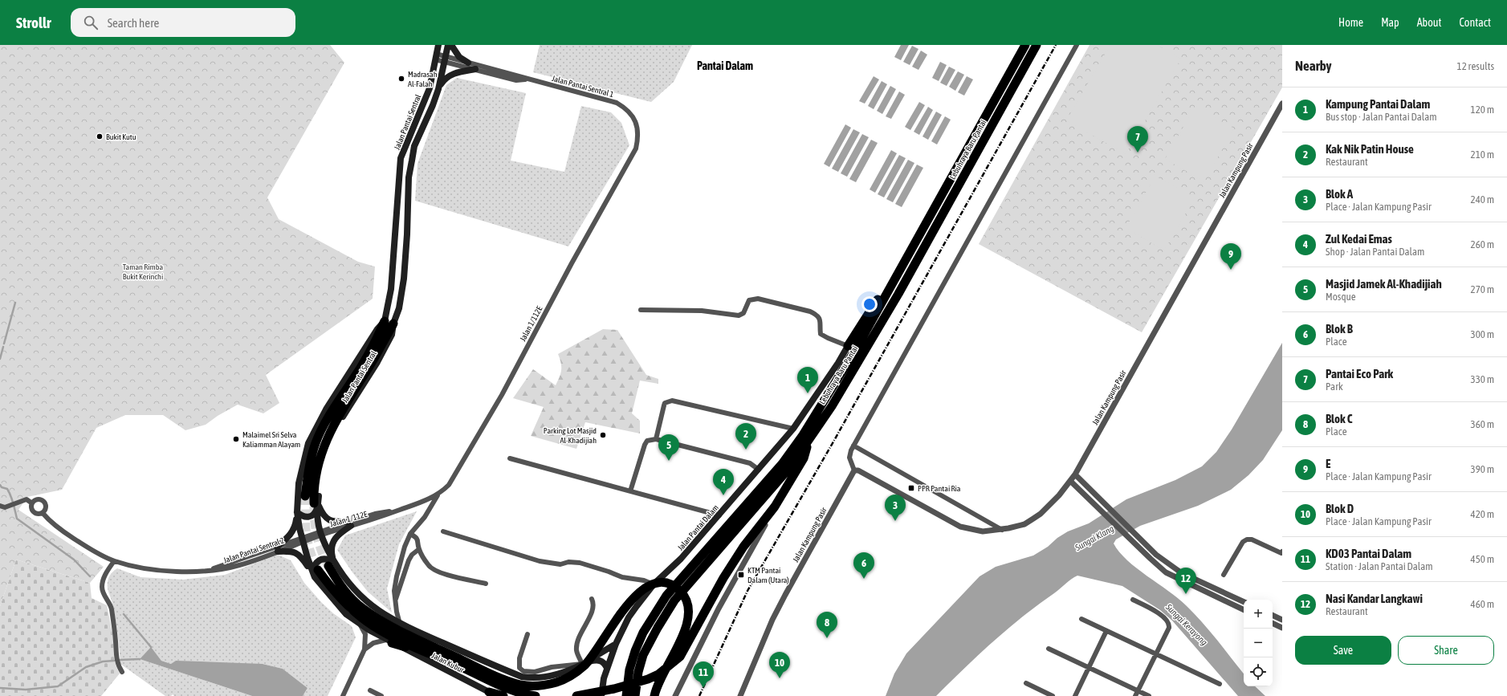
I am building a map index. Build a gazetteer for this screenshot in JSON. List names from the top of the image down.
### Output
{
  "streets": {
    "highway": ["Lebuhraya Baru Pantai"],
    "main road": ["Jalan Pantai Sentral", "Jalan Pantai Dalam", "Jalan Kubur"],
    "street": [
      "Jalan Pantai Sentral 1",
      "Jalan Kampung Pasir",
      "Jalan 1/112E",
      "Jalan Pantai Sentral 2"
    ]
  },
  "crossings": [
    ["Jalan Pantai Sentral 1", "Jalan Pantai Sentral"],
    ["Jalan Pantai Sentral 1", "Jalan 1/112E"],
    ["Jalan Pantai Sentral", "Jalan 1/112E"],
    ["Jalan Pantai Sentral", "Jalan Pantai Sentral 2"],
    ["Jalan Pantai Sentral", "Jalan Kubur"],
    ["Jalan 1/112E", "Jalan Pantai Sentral 2"]
  ],
  "districts": ["Pantai Dalam"],
  "water": ["Sungai Klang", "Sungai Kerayong"],
  "parks": ["Taman Rimba Bukit Kerinchi"],
  "places": {
    "other": [
      "Madrasah Al-Falah",
      "Bukit Kutu",
      "Parking Lot Masjid Al-Khadijiah",
      "Malaimel Sri Selva Kaliamman Alayam"
    ],
    "transit": ["PPR Pantai Ria", "KTM Pantai Dalam (Utara)"]
  },
  "page": {
    "header": "Strollr",
    "search": "Search here",
    "nav": [
      "Home",
      "Map",
      "About",
      "Contact"
    ],
    "heading": ["Nearby", "12 results"],
    "list": [
      {
        "mark": "1",
        "name": "Kampung Pantai Dalam",
        "note": "Bus stop · Jalan Pantai Dalam",
        "value": "120 m"
      },
      {
        "mark": "2",
        "name": "Kak Nik Patin House",
        "note": "Restaurant",
        "value": "210 m"
      },
      {
        "mark": "3",
        "name": "Blok A",
        "note": "Place · Jalan Kampung Pasir",
        "value": "240 m"
      },
      {
        "mark": "4",
        "name": "Zul Kedai Emas",
        "note": "Shop · Jalan Pantai Dalam",
        "value": "260 m"
      },
      {
        "mark": "5",
        "name": "Masjid Jamek Al-Khadijiah",
        "note": "Mosque",
        "value": "270 m"
      },
      {
        "mark": "6",
        "name": "Blok B",
        "note": "Place",
        "value": "300 m"
      },
      {
        "mark": "7",
        "name": "Pantai Eco Park",
        "note": "Park",
        "value": "330 m"
      },
      {
        "mark": "8",
        "name": "Blok C",
        "note": "Place",
        "value": "360 m"
      },
      {
        "mark": "9",
        "name": "E",
        "note": "Place · Jalan Kampung Pasir",
        "value": "390 m"
      },
      {
        "mark": "10",
        "name": "Blok D",
        "note": "Place · Jalan Kampung Pasir",
        "value": "420 m"
      },
      {
        "mark": "11",
        "name": "KD03 Pantai Dalam",
        "note": "Station · Jalan Pantai Dalam",
        "value": "450 m"
      },
      {
        "mark": "12",
        "name": "Nasi Kandar Langkawi",
        "note": "Restaurant",
        "value": "460 m"
      }
    ],
    "pins": [
      "7",
      "9",
      "1",
      "2",
      "5",
      "4",
      "3",
      "6",
      "12",
      "8",
      "10",
      "11"
    ],
    "map_buttons": ["+", "−"],
    "buttons": ["Save", "Share"]
  }
}
